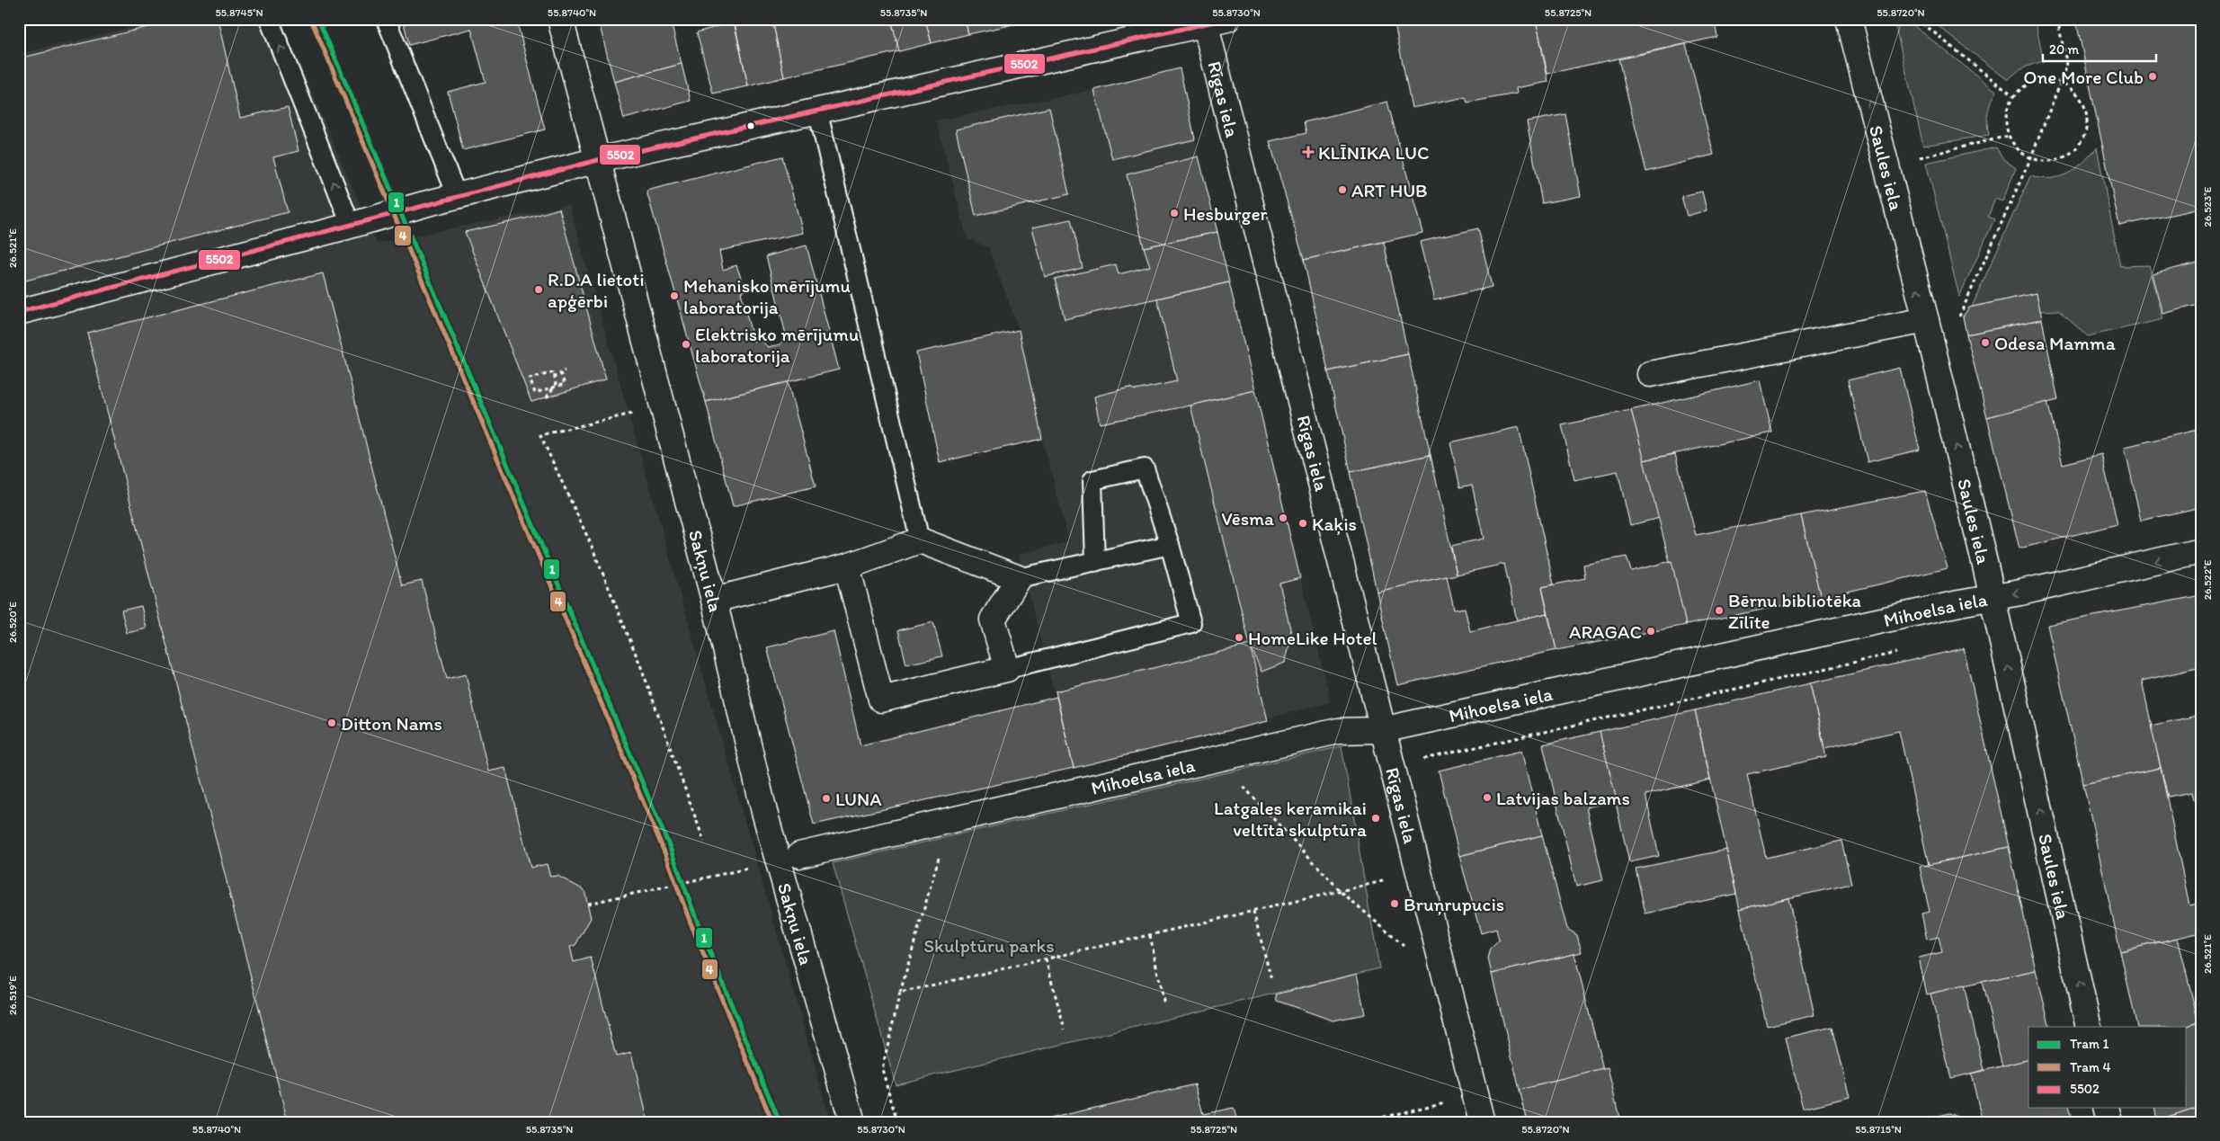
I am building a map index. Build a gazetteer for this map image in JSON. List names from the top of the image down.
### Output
{
  "streets": {
    "street": [
      "Rīgas iela",
      "Saules iela",
      "Sakņu iela",
      "Mihoelsa iela"
    ]
  },
  "crossings": [
    ["Rīgas iela", "Mihoelsa iela"],
    ["Saules iela", "Mihoelsa iela"]
  ],
  "one_way": ["Saules iela"],
  "parks": ["Skulptūru parks"],
  "places": {
    "other": [
      "One More Club",
      "ART HUB",
      "Hesburger",
      "R.D.A lietoti apģērbi",
      "Mehanisko mērījumu laboratorija",
      "Odesa Mamma",
      "Elektrisko mērījumu laboratorija",
      "Vēsma",
      "Kaķis",
      "Bērnu bibliotēka Zīlīte",
      "ARAGAC",
      "HomeLike Hotel",
      "Ditton Nams",
      "Latvijas balzams",
      "LUNA",
      "Latgales keramikai veltīta skulptūra",
      "Bruņrupucis"
    ],
    "health": ["KLĪNIKA LUC"]
  },
  "lines": ["tram line 1", "transit line 5502", "tram line 4"],
  "legend": ["Tram 1", "Tram 4", "5502"],
  "scale_bar": "20 m",
  "coordinates": [
    "55.8745°N",
    "55.8740°N",
    "55.8735°N",
    "55.8730°N",
    "55.8725°N",
    "55.8720°N",
    "26.523°E",
    "26.521°E",
    "26.522°E",
    "26.520°E",
    "26.519°E",
    "55.8715°N"
  ]
}
